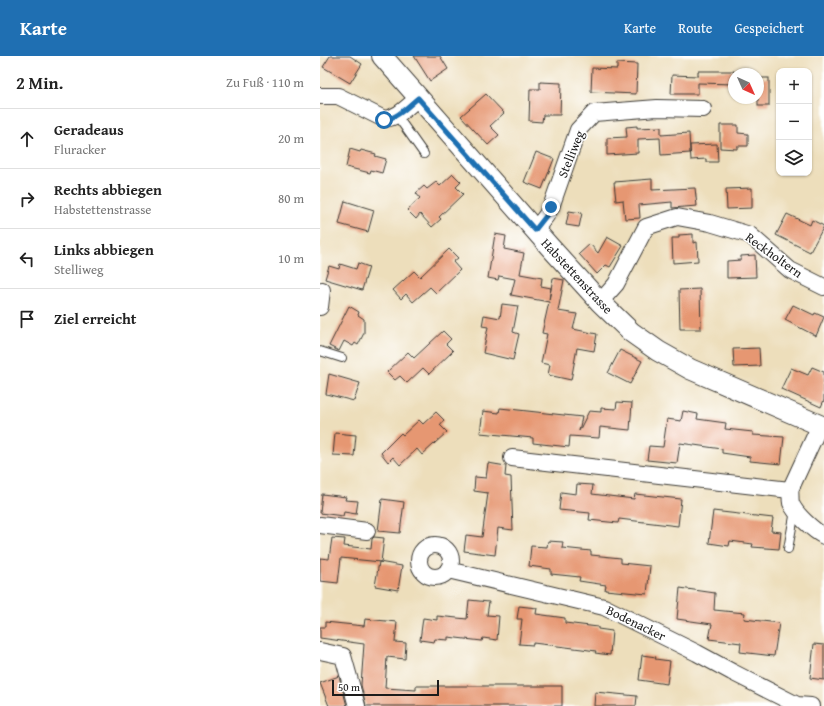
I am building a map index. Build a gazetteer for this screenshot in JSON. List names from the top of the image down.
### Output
{
  "streets": {
    "street": [
      "Stelliweg",
      "Reckholtern",
      "Habstettenstrasse",
      "Bodenacker"
    ]
  },
  "crossings": [
    ["Stelliweg", "Habstettenstrasse"],
    ["Reckholtern", "Habstettenstrasse"]
  ],
  "scale_bar": "50 m",
  "north": "bottom right",
  "page": {
    "header": "Karte",
    "nav": ["Karte", "Route", "Gespeichert"],
    "heading": ["2 Min.", "Zu Fuß · 110 m"],
    "map_buttons": ["+", "−"],
    "list": [
      ["Geradeaus", "Fluracker", "20 m"],
      ["Rechts abbiegen", "Habstettenstrasse", "80 m"],
      ["Links abbiegen", "Stelliweg", "10 m"],
      "Ziel erreicht"
    ],
    "scale": "50 m"
  }
}
